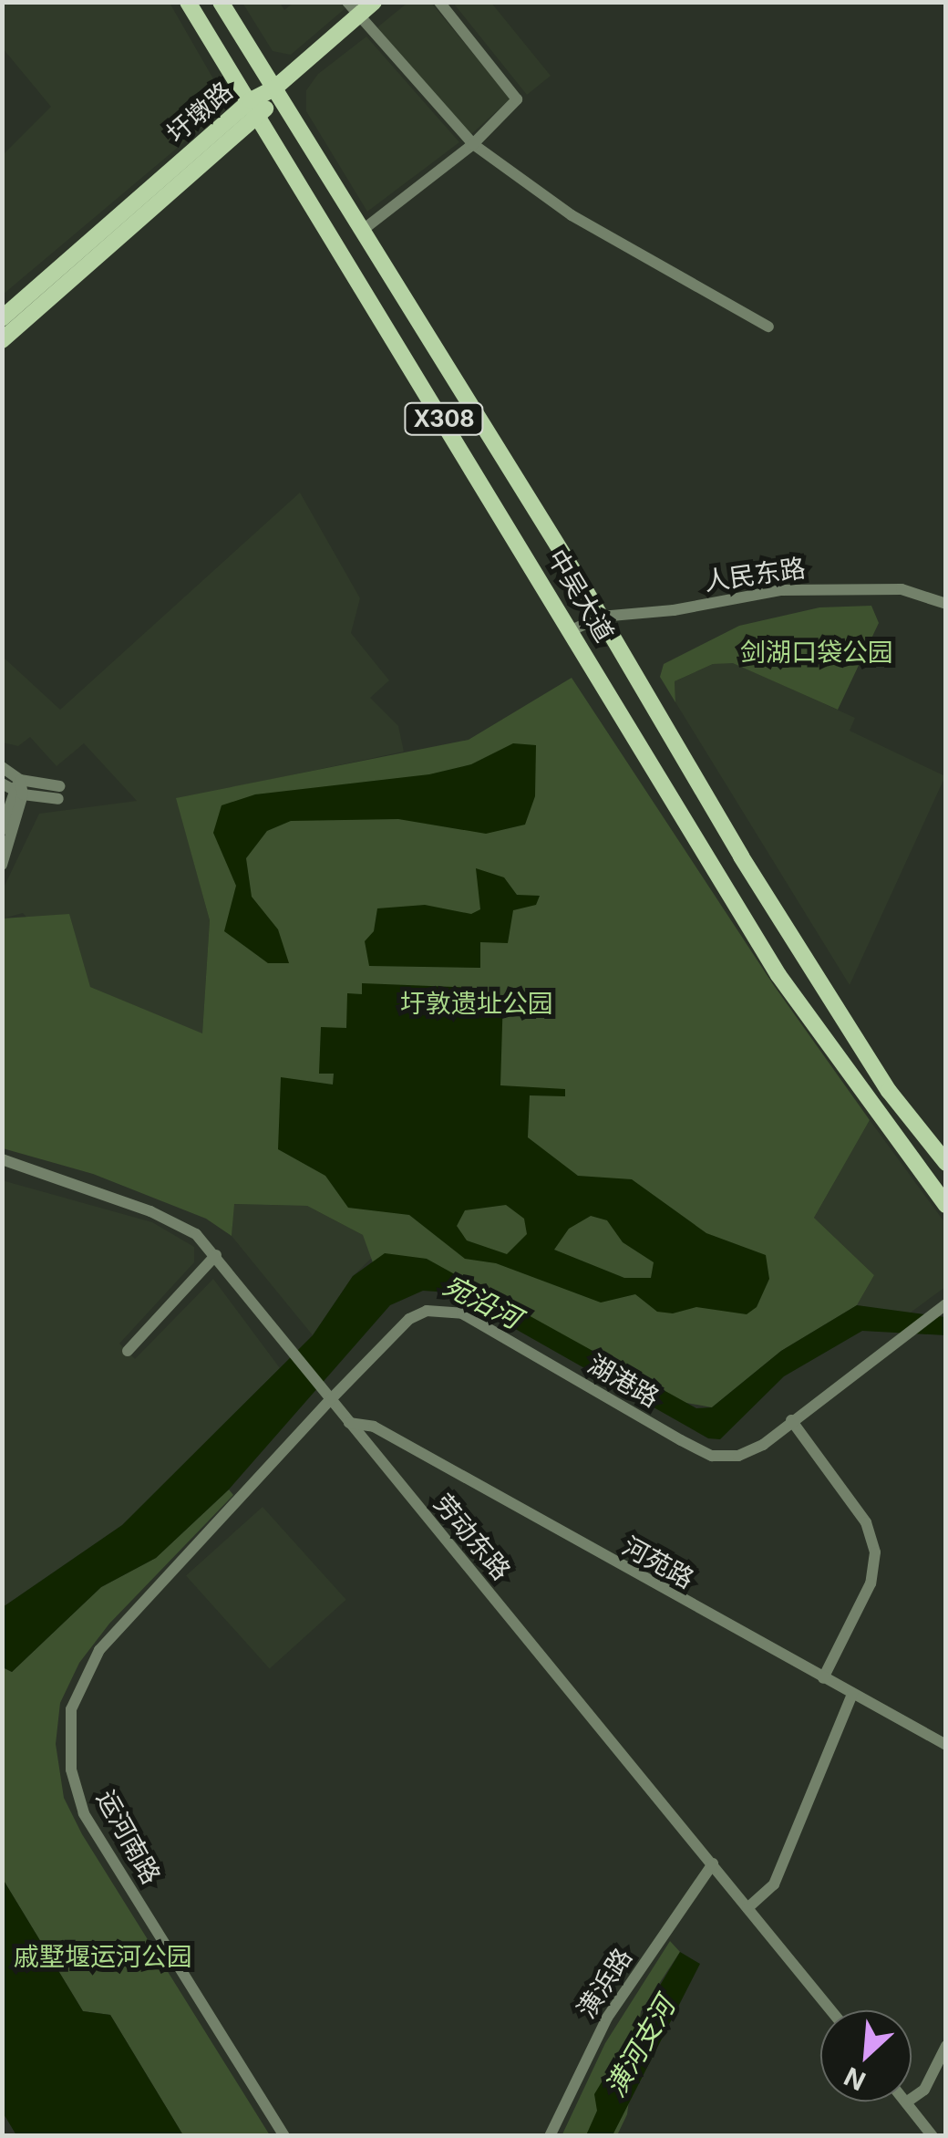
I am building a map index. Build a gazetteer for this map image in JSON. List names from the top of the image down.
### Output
{
  "streets": {
    "main road": ["圩墩路", "X308", "中吴大道"],
    "street": [
      "人民东路",
      "湖港路",
      "劳动东路",
      "河苑路",
      "运河南路",
      "潢浜路"
    ]
  },
  "crossings": [
    ["圩墩路", "中吴大道"],
    ["人民东路", "中吴大道"],
    ["湖港路", "劳动东路"],
    ["湖港路", "运河南路"],
    ["劳动东路", "河苑路"],
    ["劳动东路", "运河南路"],
    ["劳动东路", "潢浜路"]
  ],
  "water": ["宛沿河", "潢河支河"],
  "parks": ["剑湖口袋公园", "圩敦遗址公园", "戚墅堰运河公园"],
  "north": "bottom left"
}
